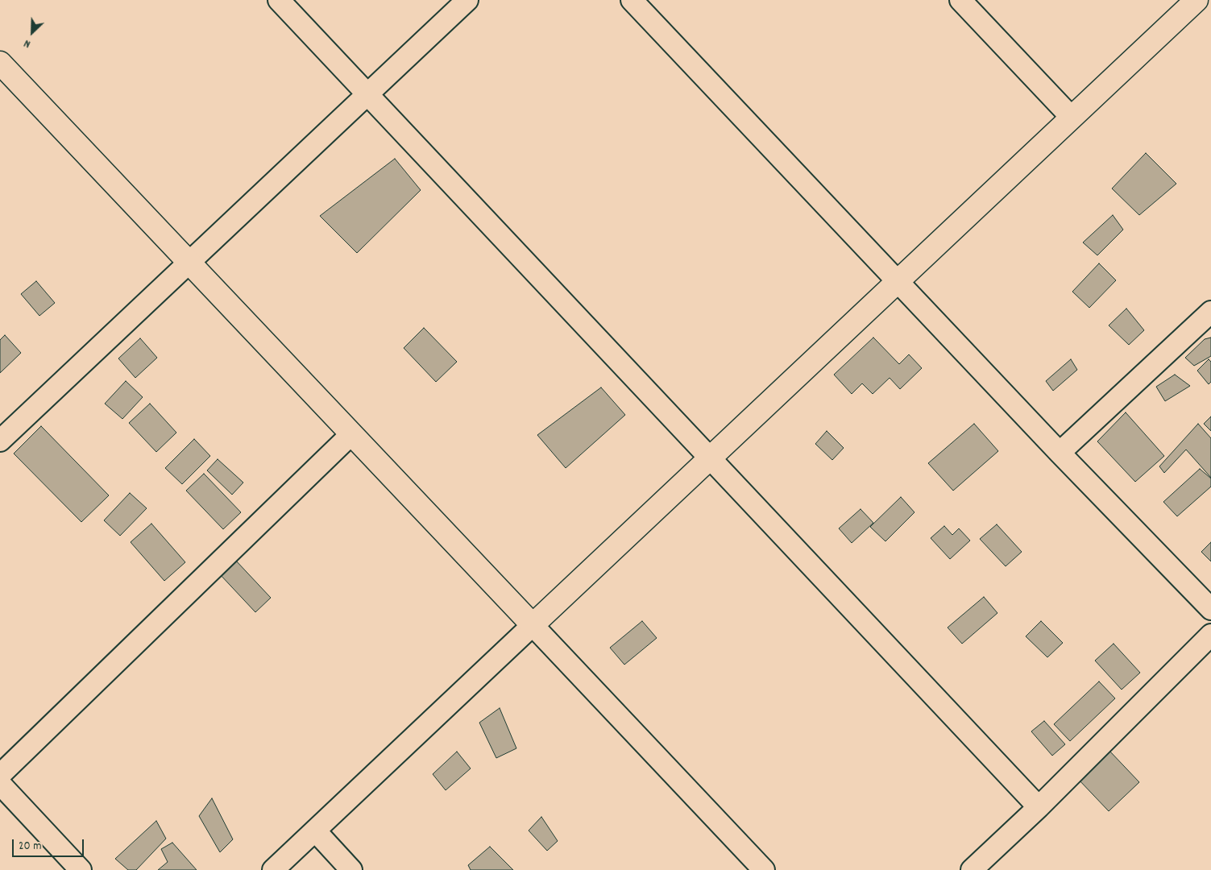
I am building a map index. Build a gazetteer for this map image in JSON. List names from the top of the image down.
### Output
{
  "scale_bar": "20 m",
  "north": "bottom left"
}
